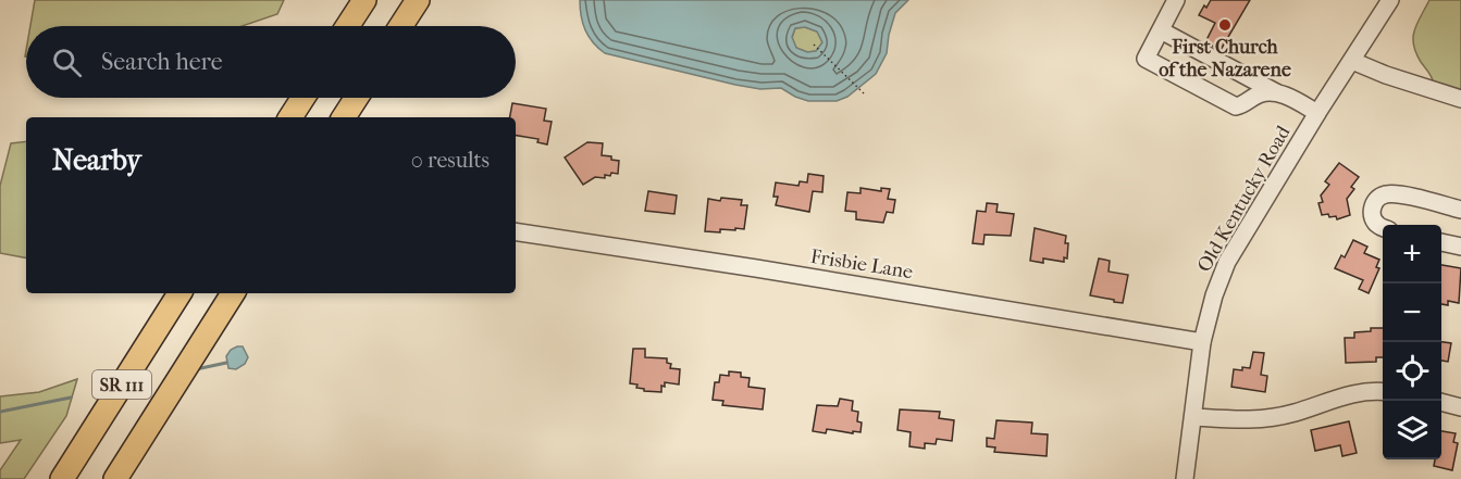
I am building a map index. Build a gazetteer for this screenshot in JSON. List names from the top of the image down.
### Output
{
  "streets": {
    "highway": ["SR 111"],
    "street": ["Old Kentucky Road", "Frisbie Lane"]
  },
  "crossings": [
    ["Old Kentucky Road", "Frisbie Lane"]
  ],
  "places": ["First Church of the Nazarene"],
  "page": {
    "search": "Search here",
    "heading": ["Nearby", "0 results"],
    "map_buttons": ["+", "−"]
  }
}
